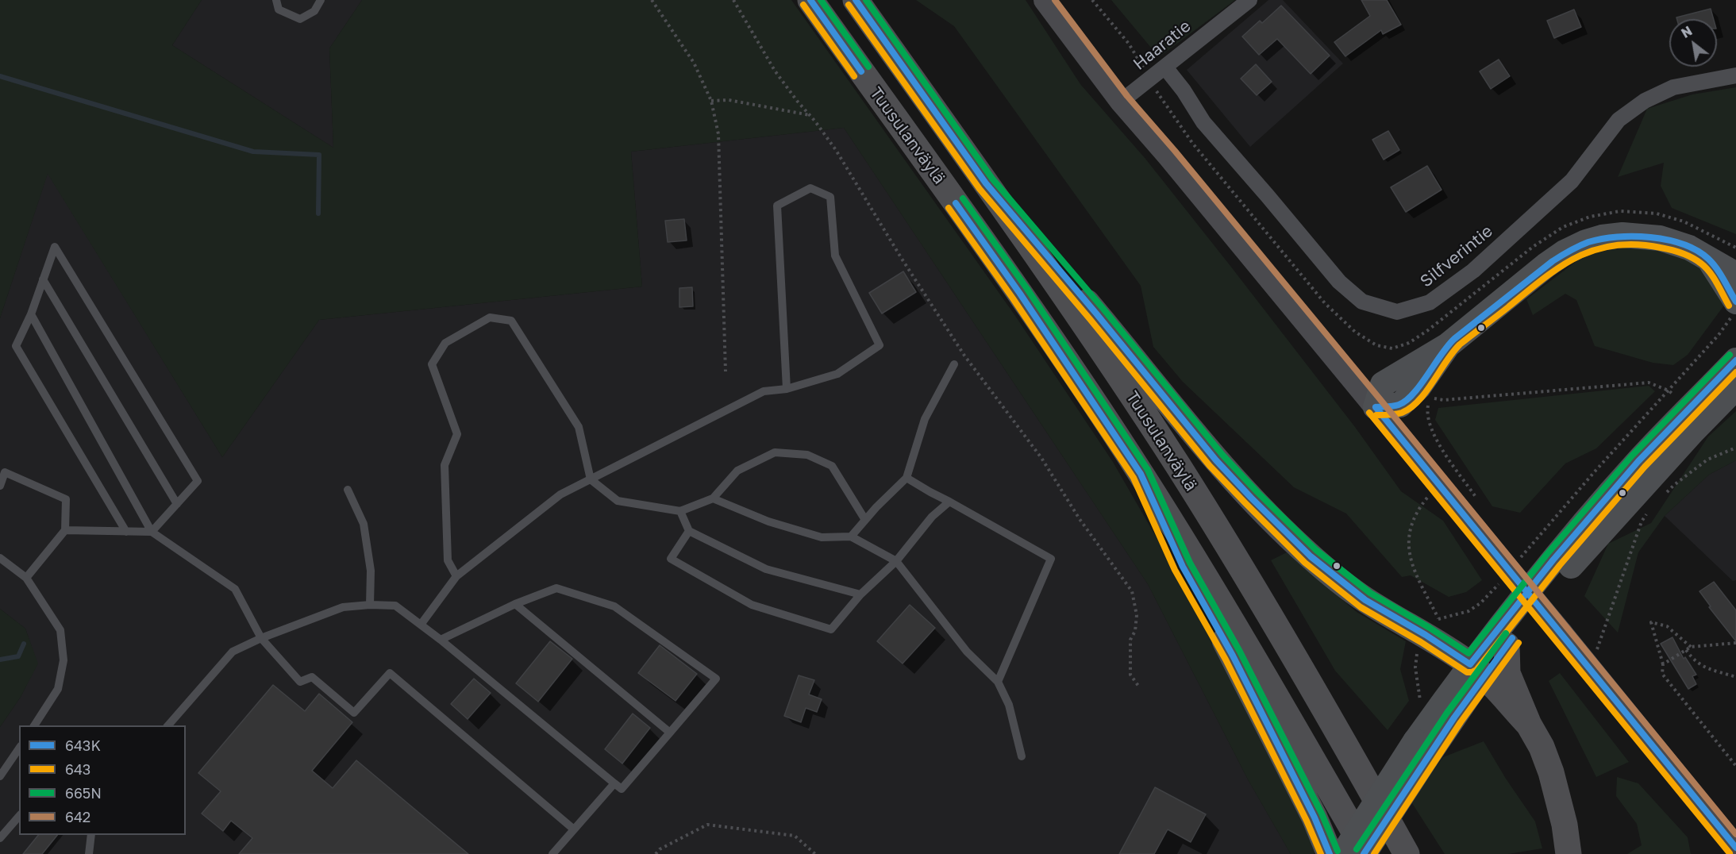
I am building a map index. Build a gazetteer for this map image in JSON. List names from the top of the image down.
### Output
{
  "streets": {
    "highway": ["Tuusulanväylä"],
    "street": ["Haaratie", "Silfverintie"]
  },
  "crossings": [
    ["Haaratie", "Silfverintie"]
  ],
  "lines": [
    "transit line 643K",
    "transit line 665N",
    "transit line 642",
    "transit line 643"
  ],
  "legend": [
    "643K",
    "643",
    "665N",
    "642"
  ],
  "north": "top left"
}
